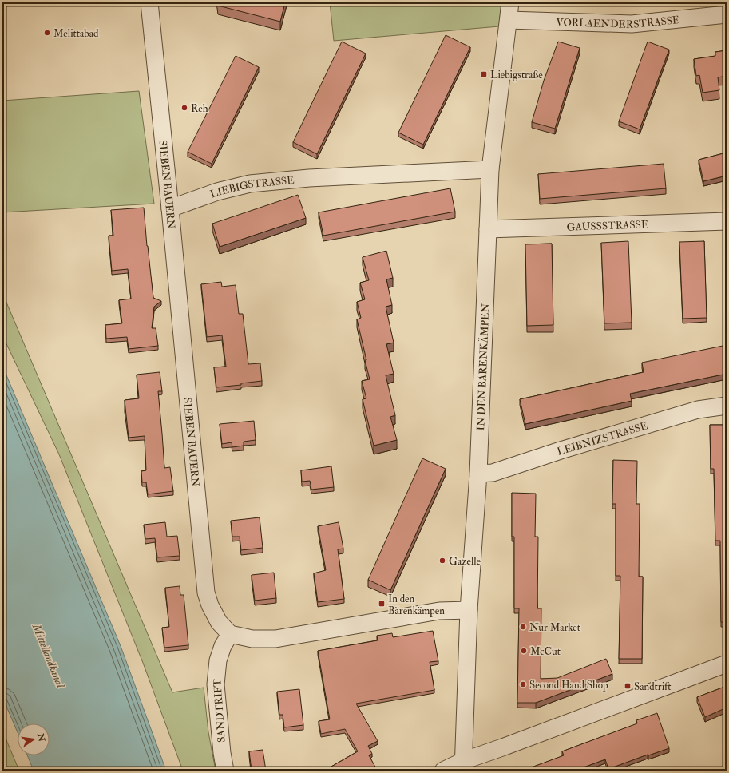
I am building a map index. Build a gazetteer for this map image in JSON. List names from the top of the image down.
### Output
{
  "streets": {
    "street": [
      "VORLAENDERSTRASSE",
      "SIEBEN BAUERN",
      "LIEBIGSTRASSE",
      "GAUSSSTRASSE",
      "IN DEN BÄRENKÄMPEN",
      "LEIBNIZSTRASSE",
      "SANDTRIFT"
    ]
  },
  "crossings": [
    ["VORLAENDERSTRASSE", "IN DEN BÄRENKÄMPEN"],
    ["SIEBEN BAUERN", "LIEBIGSTRASSE"],
    ["SIEBEN BAUERN", "SANDTRIFT"],
    ["LIEBIGSTRASSE", "IN DEN BÄRENKÄMPEN"],
    ["GAUSSSTRASSE", "IN DEN BÄRENKÄMPEN"],
    ["IN DEN BÄRENKÄMPEN", "LEIBNIZSTRASSE"]
  ],
  "water": ["Mittellandkanal"],
  "places": {
    "other": [
      "Melittabad",
      "Reh",
      "Gazelle",
      "Nur Market",
      "McCut",
      "Second Hand Shop"
    ],
    "transit": ["Liebigstraße", "In den Bärenkämpen", "Sandtrift"]
  },
  "north": "right"
}
